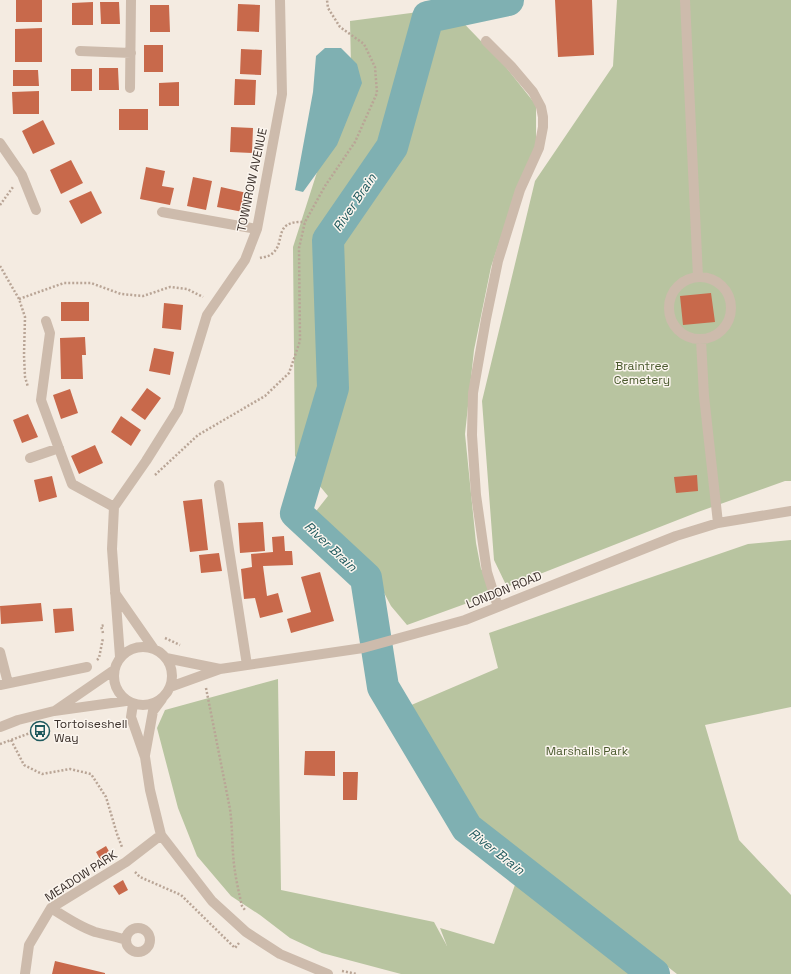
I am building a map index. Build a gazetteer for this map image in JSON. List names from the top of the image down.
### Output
{
  "streets": {
    "street": ["TOWNROW AVENUE", "LONDON ROAD", "MEADOW PARK"]
  },
  "water": ["River Brain"],
  "parks": ["Braintree Cemetery", "Marshalls Park"],
  "places": {
    "bus stop": ["Tortoiseshell Way"]
  }
}
